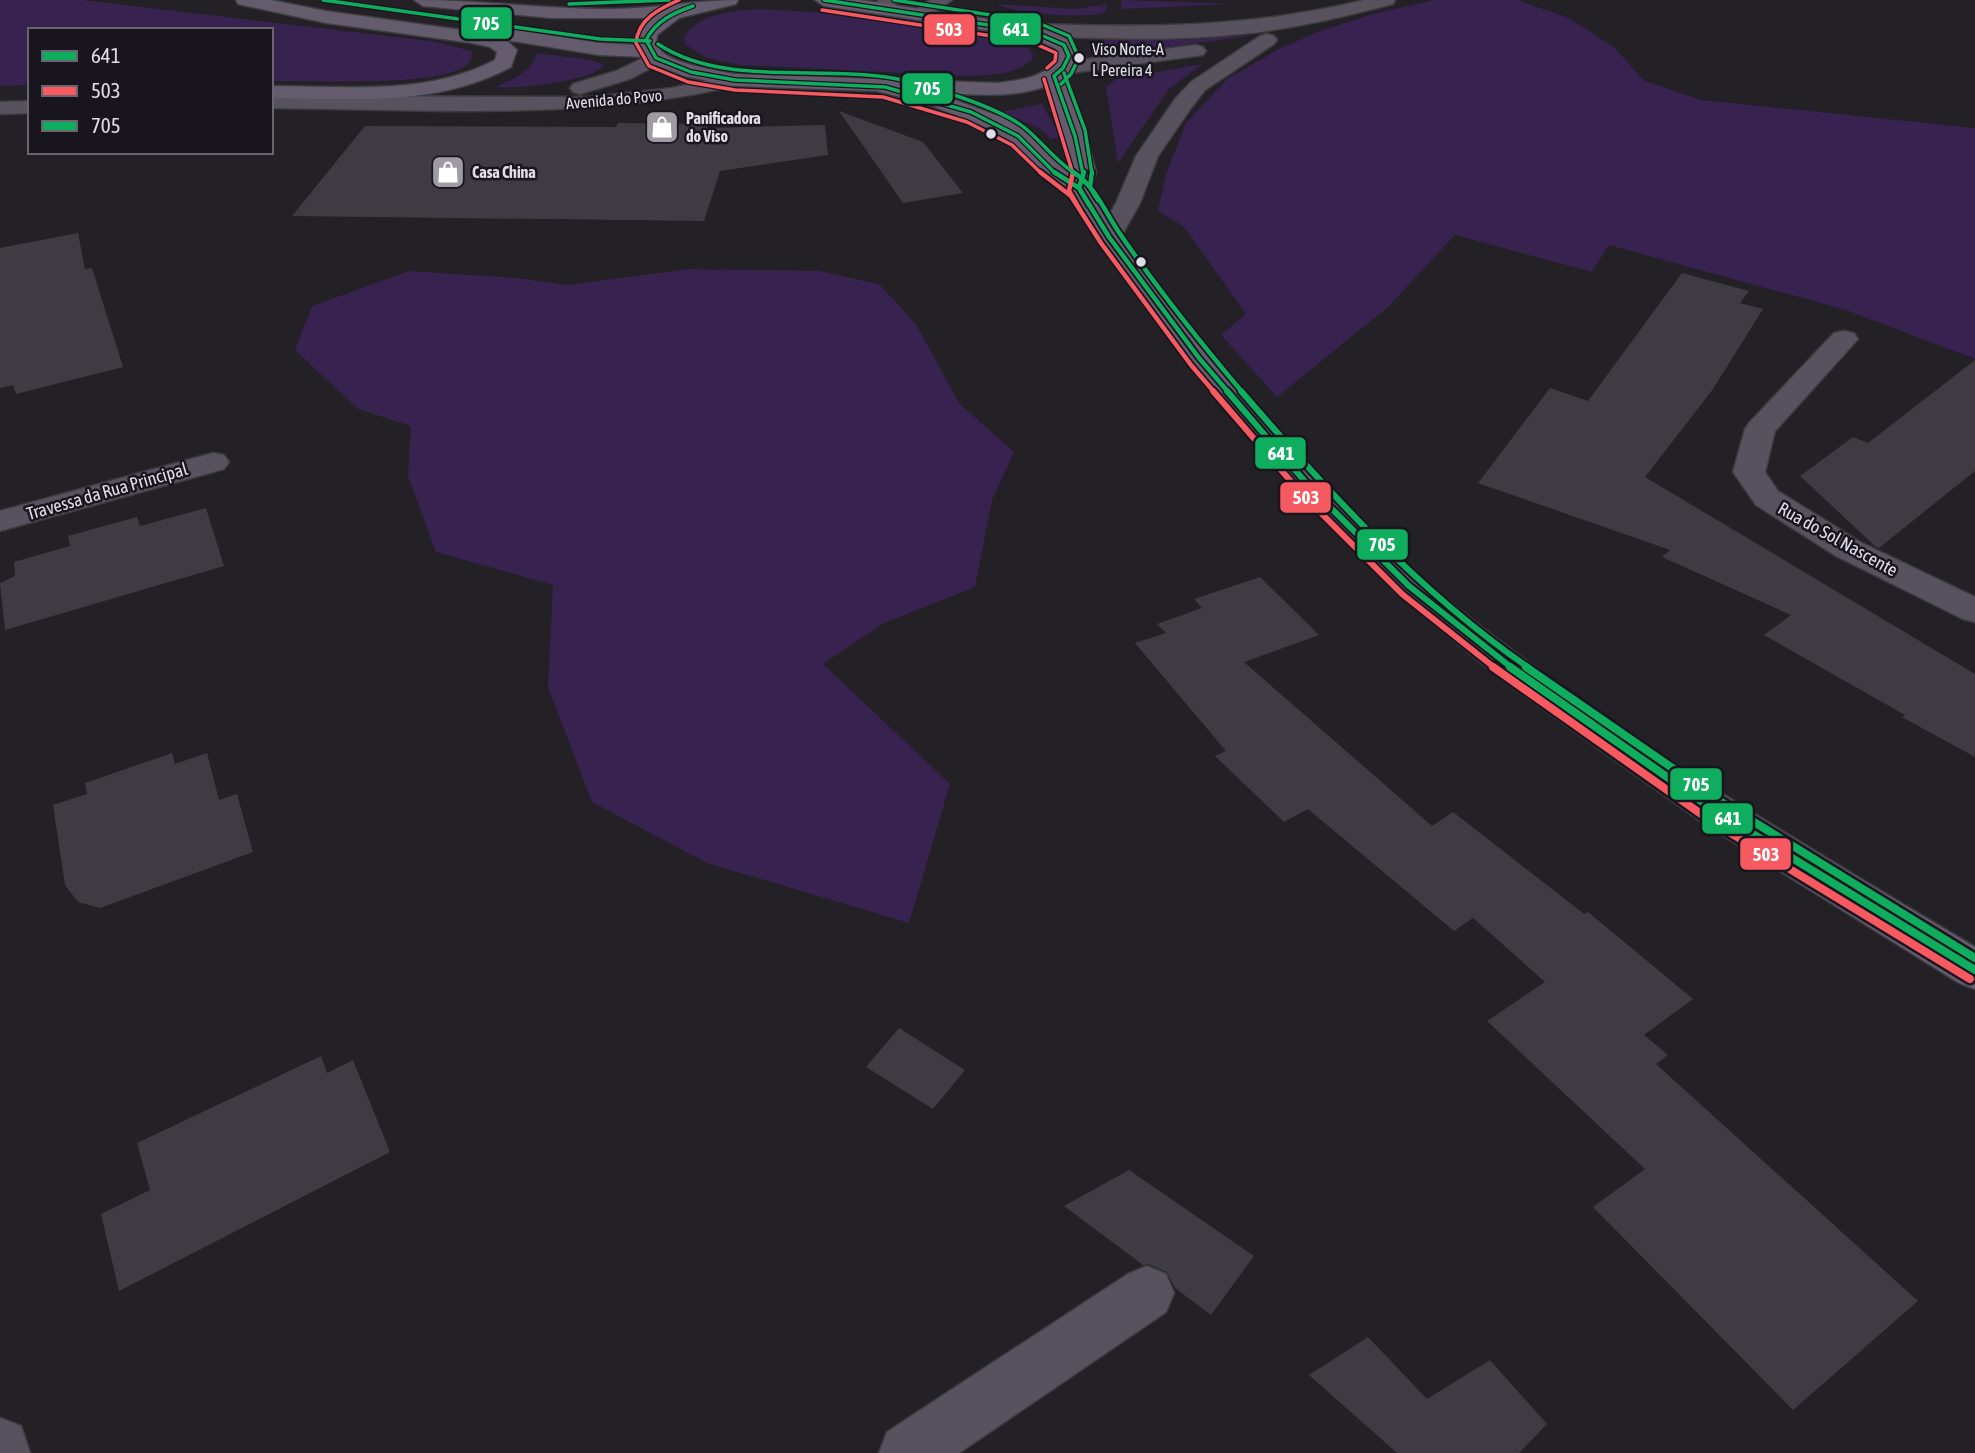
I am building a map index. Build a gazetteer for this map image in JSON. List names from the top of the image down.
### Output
{
  "streets": {
    "street": ["Avenida do Povo", "Travessa da Rua Principal", "Rua do Sol Nascente"]
  },
  "places": {
    "other": ["Viso Norte-A L Pereira 4"],
    "shop": ["Panificadora do Viso", "Casa China"]
  },
  "lines": ["transit line 641", "transit line 503", "transit line 705"],
  "legend": ["641", "503", "705"]
}
